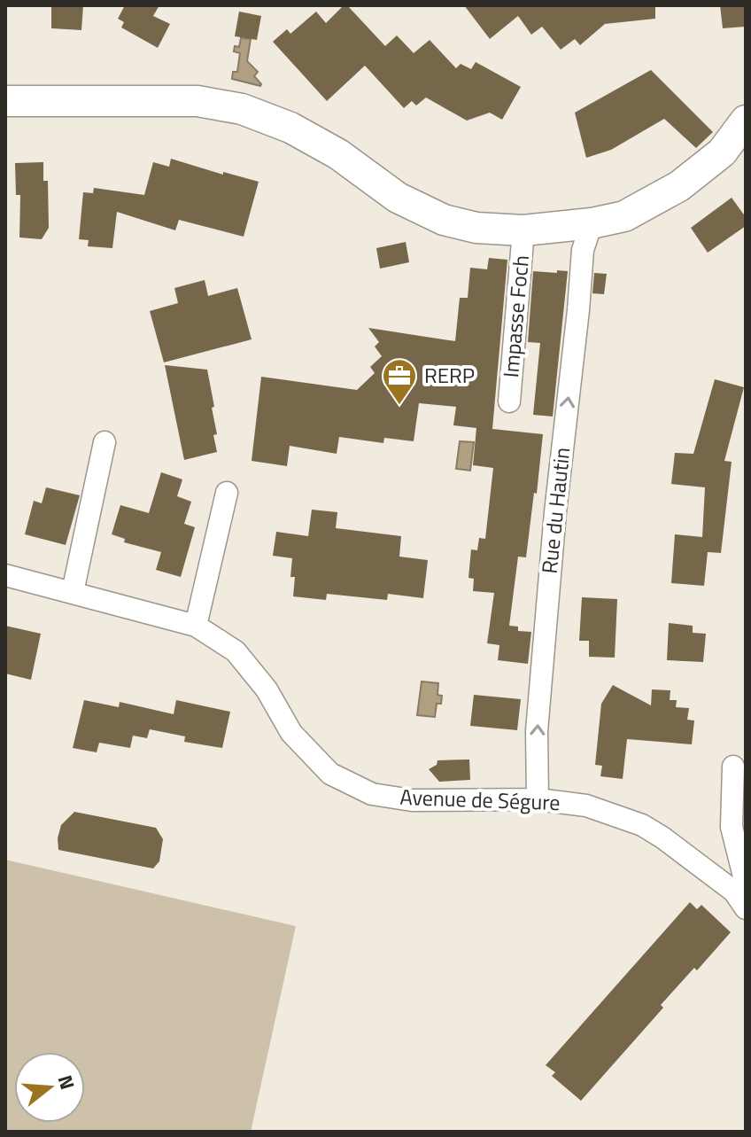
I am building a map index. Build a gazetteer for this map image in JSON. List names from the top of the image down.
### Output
{
  "streets": {
    "street": ["Impasse Foch", "Rue du Hautin", "Avenue de Ségure"]
  },
  "crossings": [
    ["Rue du Hautin", "Avenue de Ségure"]
  ],
  "one_way": ["Rue du Hautin"],
  "places": {
    "office": ["RERP"]
  },
  "north": "right"
}
